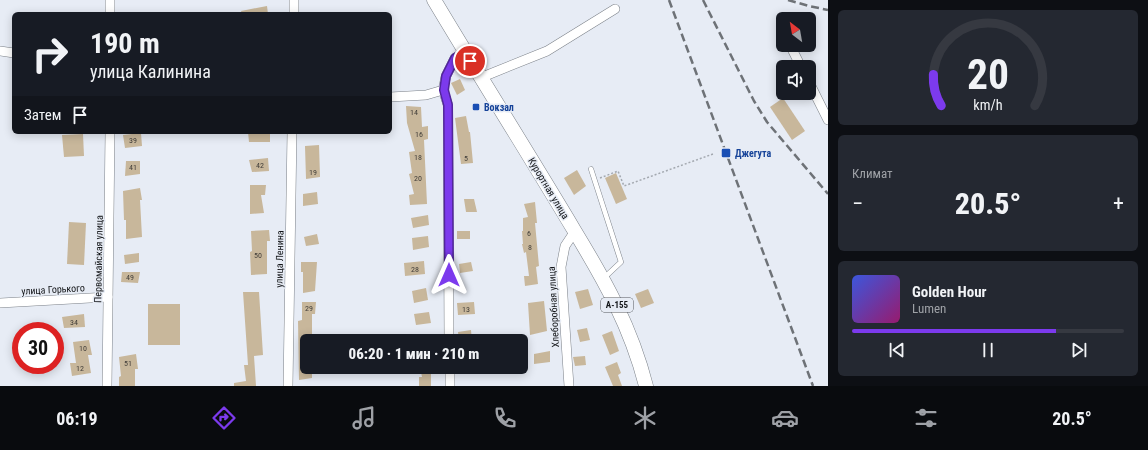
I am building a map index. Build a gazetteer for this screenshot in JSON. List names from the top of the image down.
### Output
{
  "streets": {
    "main road": ["Курортная улица", "А-155"],
    "street": [
      "Первомайская улица",
      "улица Ленина",
      "улица Горького",
      "Хлеборобная улица"
    ]
  },
  "crossings": [
    ["Курортная улица", "Хлеборобная улица"],
    ["Первомайская улица", "улица Горького"]
  ],
  "places": {
    "transit": ["Вокзал", "Джегута"]
  },
  "house_numbers": [
    "14",
    "16",
    "39",
    "18",
    "5",
    "42",
    "41",
    "19",
    "20",
    "6",
    "8",
    "50",
    "28",
    "49",
    "29",
    "13",
    "34",
    "10",
    "51",
    "12"
  ],
  "north": "top left",
  "page": {
    "turn": ["190 m", "улица Калинина"],
    "then": "Затем",
    "tile": "Климат",
    "heat": ["−", "20.5°", "+"],
    "song": ["Golden Hour", "Lumen"],
    "limit": "30",
    "trip": "06:20 · 1 мин · 210 m",
    "tabs": ["06:19", "20.5°"],
    "gauge": ["20", "km/h"]
  }
}
